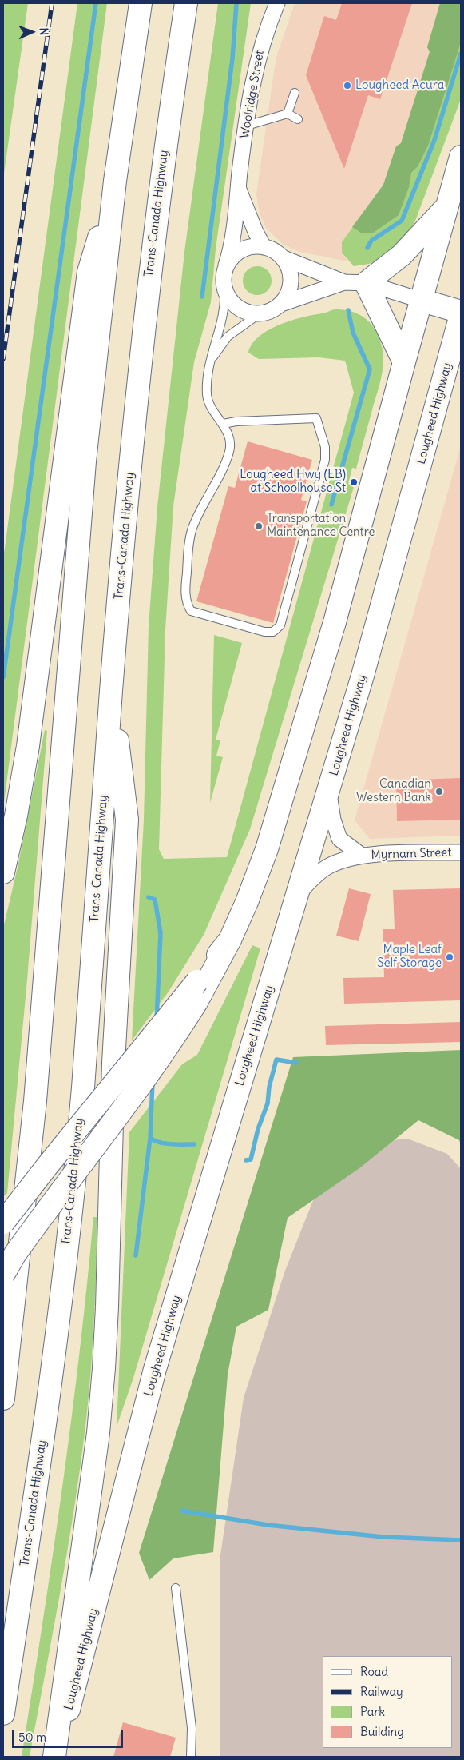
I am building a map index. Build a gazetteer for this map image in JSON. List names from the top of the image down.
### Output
{
  "streets": {
    "main road": ["Trans-Canada Highway", "Lougheed Highway"],
    "street": ["Woolridge Street", "Myrnam Street"]
  },
  "crossings": [
    ["Lougheed Highway", "Myrnam Street"]
  ],
  "places": [
    "Lougheed Acura",
    "Lougheed Hwy (EB) at Schoolhouse St",
    "Transportation Maintenance Centre",
    "Canadian Western Bank",
    "Maple Leaf Self Storage"
  ],
  "legend": [
    "Road",
    "Railway",
    "Park",
    "Building"
  ],
  "scale_bar": "50 m",
  "north": "right"
}
